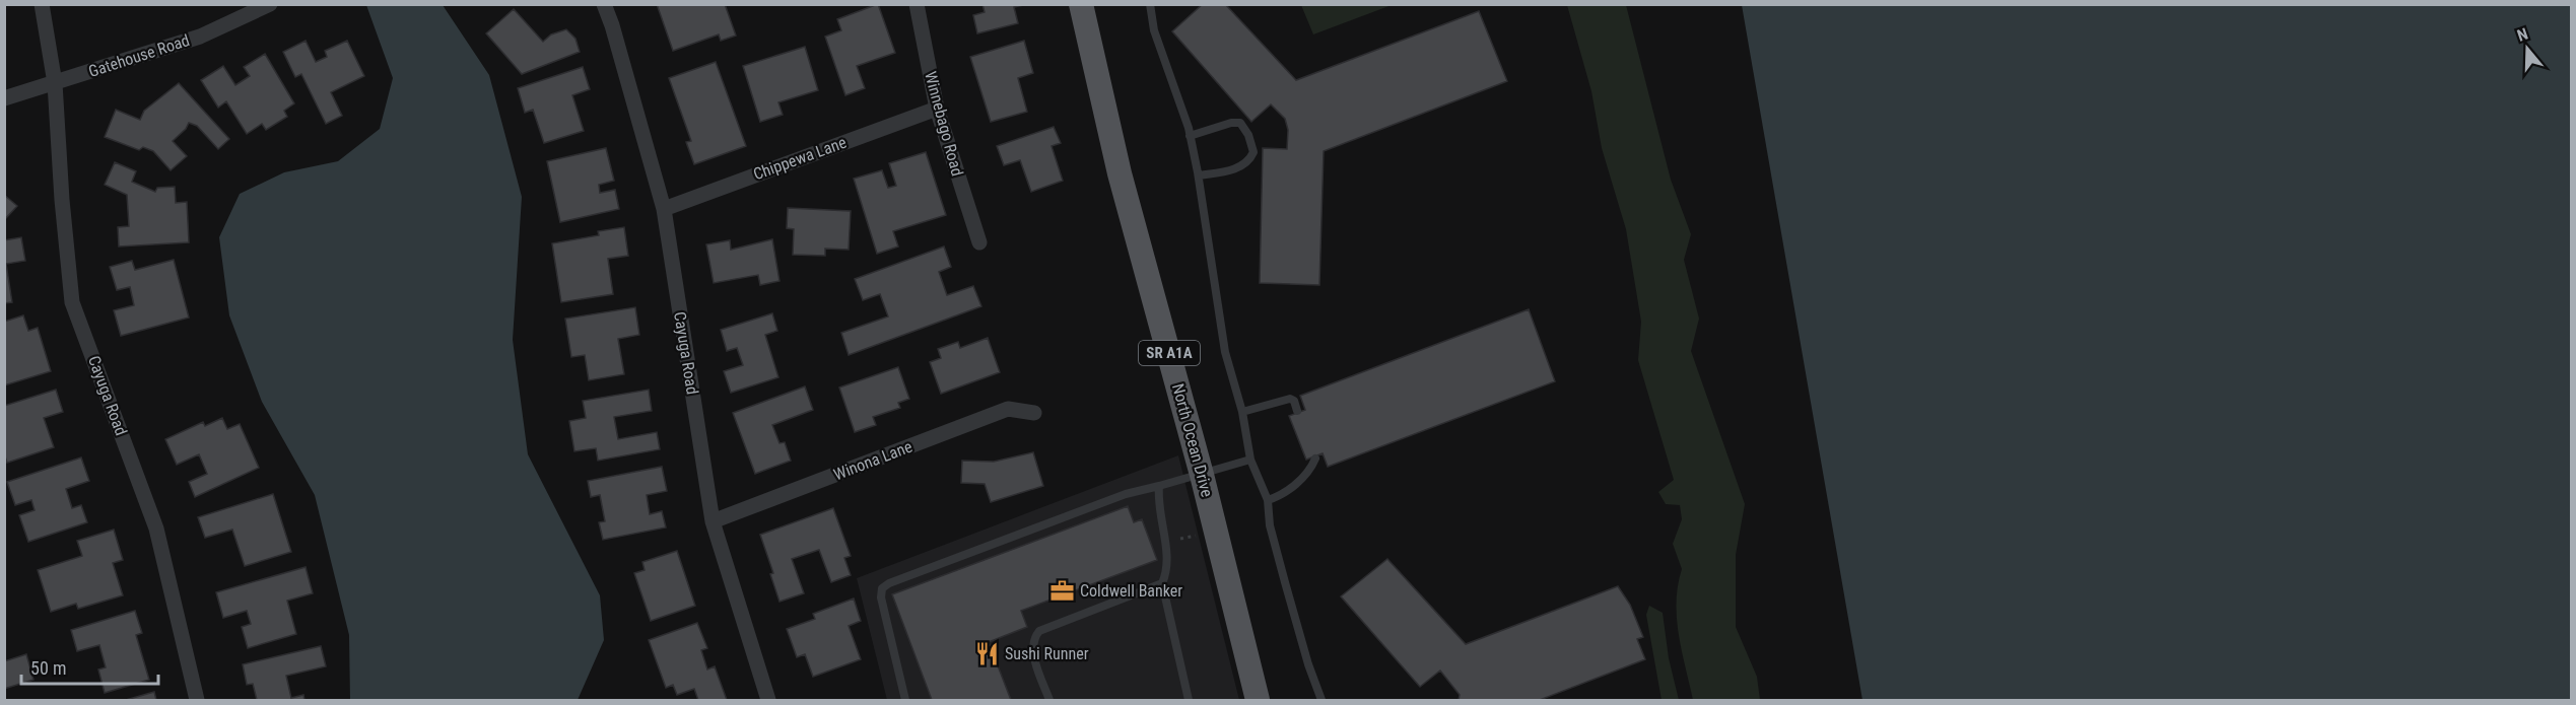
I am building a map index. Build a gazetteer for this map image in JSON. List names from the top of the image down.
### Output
{
  "streets": {
    "main road": ["SR A1A", "North Ocean Drive"],
    "street": [
      "Gatehouse Road",
      "Winnebago Road",
      "Chippewa Lane",
      "Cayuga Road",
      "Winona Lane"
    ]
  },
  "crossings": [
    ["Gatehouse Road", "Cayuga Road"],
    ["Winnebago Road", "Chippewa Lane"],
    ["Chippewa Lane", "Cayuga Road"],
    ["Cayuga Road", "Winona Lane"]
  ],
  "places": {
    "office": ["Coldwell Banker"],
    "restaurant": ["Sushi Runner"]
  },
  "scale_bar": "50 m",
  "north": "top"
}
